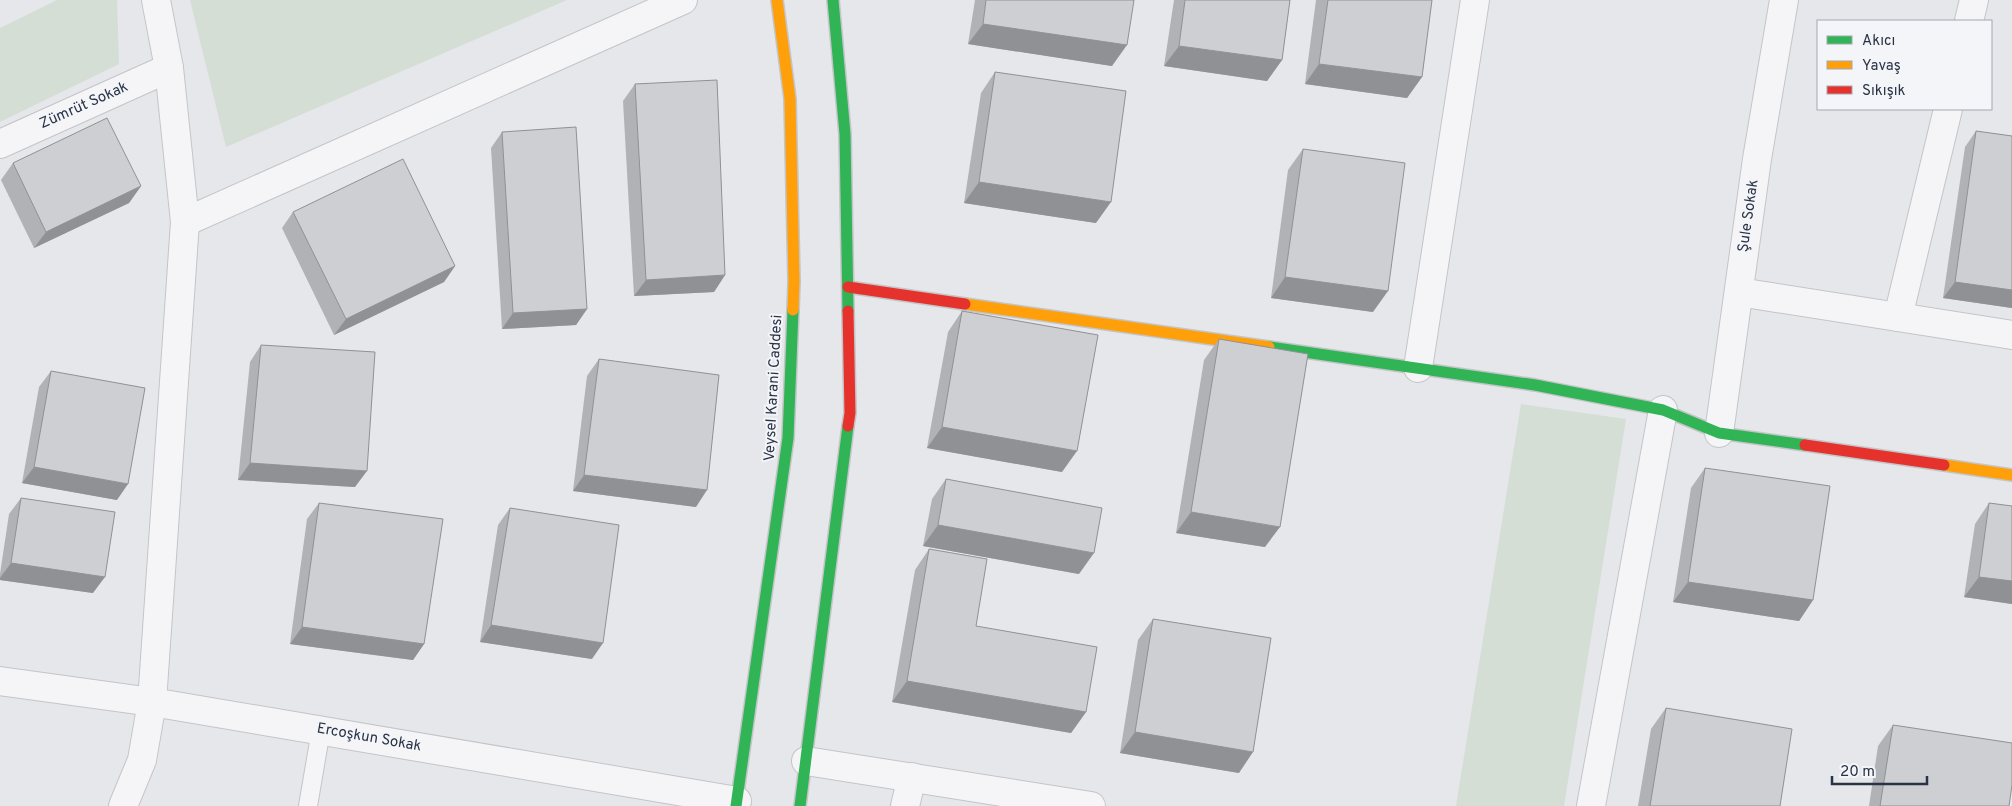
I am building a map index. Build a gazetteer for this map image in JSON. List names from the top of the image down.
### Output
{
  "streets": {
    "main road": ["Veysel Karani Caddesi"],
    "street": ["Zümrüt Sokak", "Şule Sokak", "Ercoşkun Sokak"]
  },
  "crossings": [
    ["Veysel Karani Caddesi", "Ercoşkun Sokak"]
  ],
  "legend": ["Akıcı", "Yavaş", "Sıkışık"],
  "scale_bar": "20 m"
}
